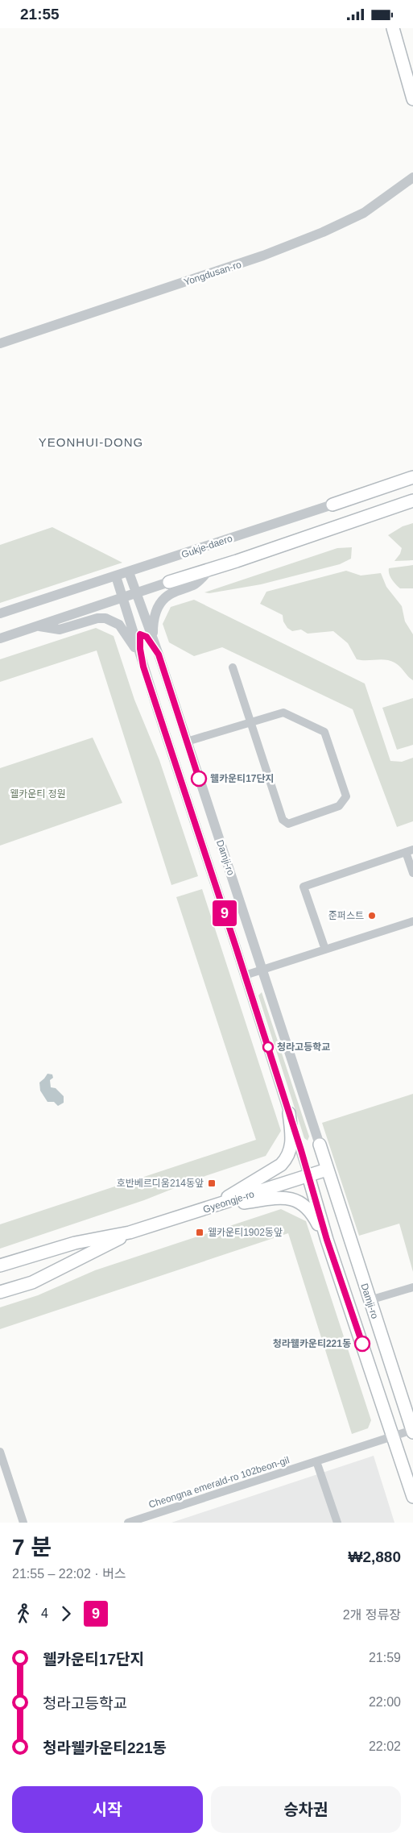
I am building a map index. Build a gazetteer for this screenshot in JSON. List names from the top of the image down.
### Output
{
  "streets": {
    "main road": ["Gukje-daero", "Damji-ro", "Gyeongje-ro"],
    "street": ["Yongdusan-ro", "Cheongna emerald-ro 102beon-gil"]
  },
  "crossings": [
    ["Gukje-daero", "Damji-ro"],
    ["Damji-ro", "Gyeongje-ro"],
    ["Damji-ro", "Cheongna emerald-ro 102beon-gil"]
  ],
  "districts": ["YEONHUI-DONG"],
  "parks": ["웰카운티 정원"],
  "places": {
    "other": [
      "웰카운티17단지",
      "준퍼스트",
      "청라고등학교",
      "청라웰카운티221동"
    ],
    "transit": ["호반베르디움214동앞", "웰카운티1902동앞"]
  },
  "lines": ["bus line 9"],
  "page": {
    "status": "21:55",
    "on_map": "9",
    "heading": ["7 분", "21:55 – 22:02 · 버스", "₩2,880"],
    "legs": ["4", "9", "2개 정류장"],
    "list": [
      {
        "name": "웰카운티17단지",
        "value": "21:59"
      },
      {
        "name": "청라고등학교",
        "value": "22:00"
      },
      {
        "name": "청라웰카운티221동",
        "value": "22:02"
      }
    ],
    "buttons": ["시작", "승차권"]
  }
}
